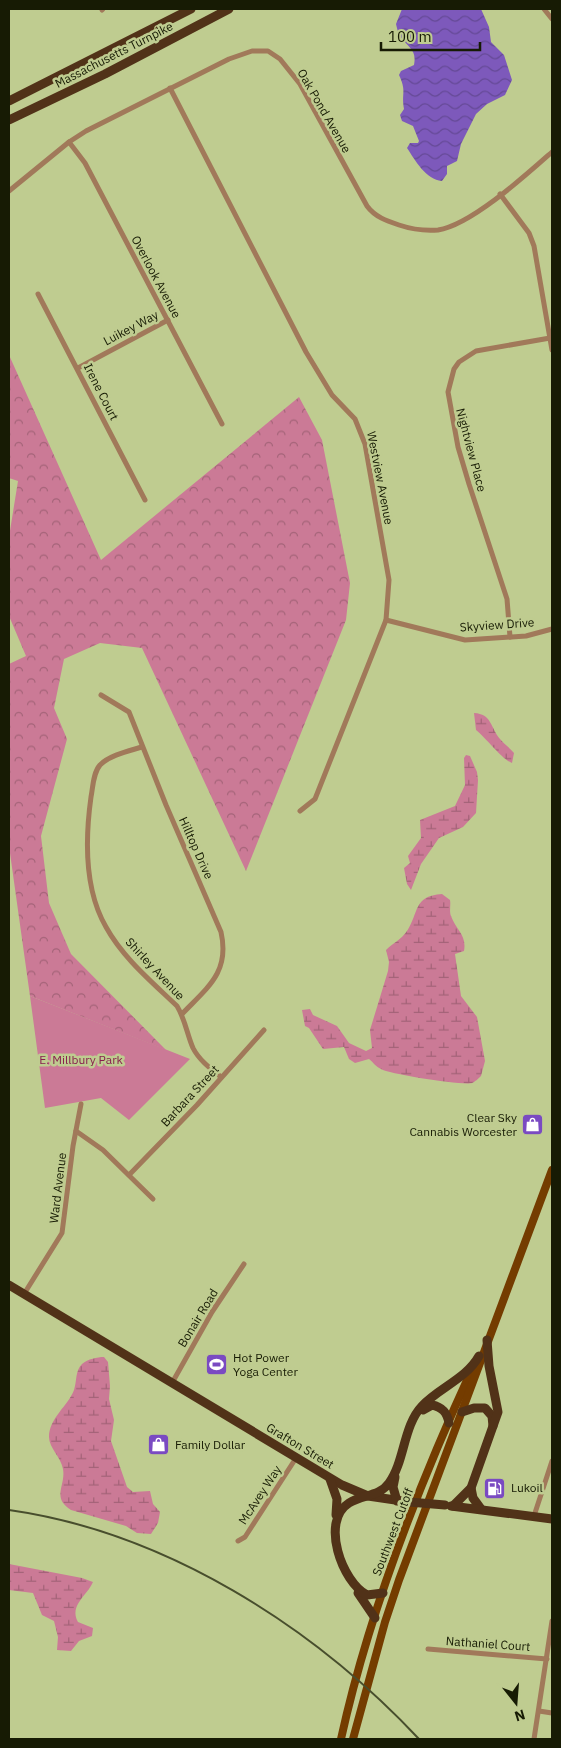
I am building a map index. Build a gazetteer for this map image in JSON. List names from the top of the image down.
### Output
{
  "streets": {
    "highway": ["Massachusetts Turnpike", "Grafton Street", "Southwest Cutoff"],
    "street": [
      "Oak Pond Avenue",
      "Overlook Avenue",
      "Luikey Way",
      "Irene Court",
      "Nightview Place",
      "Westview Avenue",
      "Skyview Drive",
      "Hilltop Drive",
      "Shirley Avenue",
      "Barbara Street",
      "Ward Avenue",
      "Bonair Road",
      "McAvey Way",
      "Nathaniel Court"
    ]
  },
  "crossings": [
    ["Oak Pond Avenue", "Overlook Avenue"],
    ["Oak Pond Avenue", "Westview Avenue"],
    ["Overlook Avenue", "Luikey Way"],
    ["Luikey Way", "Irene Court"],
    ["Nightview Place", "Skyview Drive"],
    ["Westview Avenue", "Skyview Drive"],
    ["Hilltop Drive", "Shirley Avenue"],
    ["Shirley Avenue", "Barbara Street"],
    ["Ward Avenue", "Grafton Street"],
    ["Bonair Road", "Grafton Street"],
    ["Grafton Street", "McAvey Way"]
  ],
  "parks": ["E. Millbury Park"],
  "places": {
    "shop": ["Clear Sky Cannabis Worcester", "Family Dollar"],
    "sports": ["Hot Power Yoga Center"],
    "fuel station": ["Lukoil"]
  },
  "scale_bar": "100 m",
  "north": "bottom"
}
